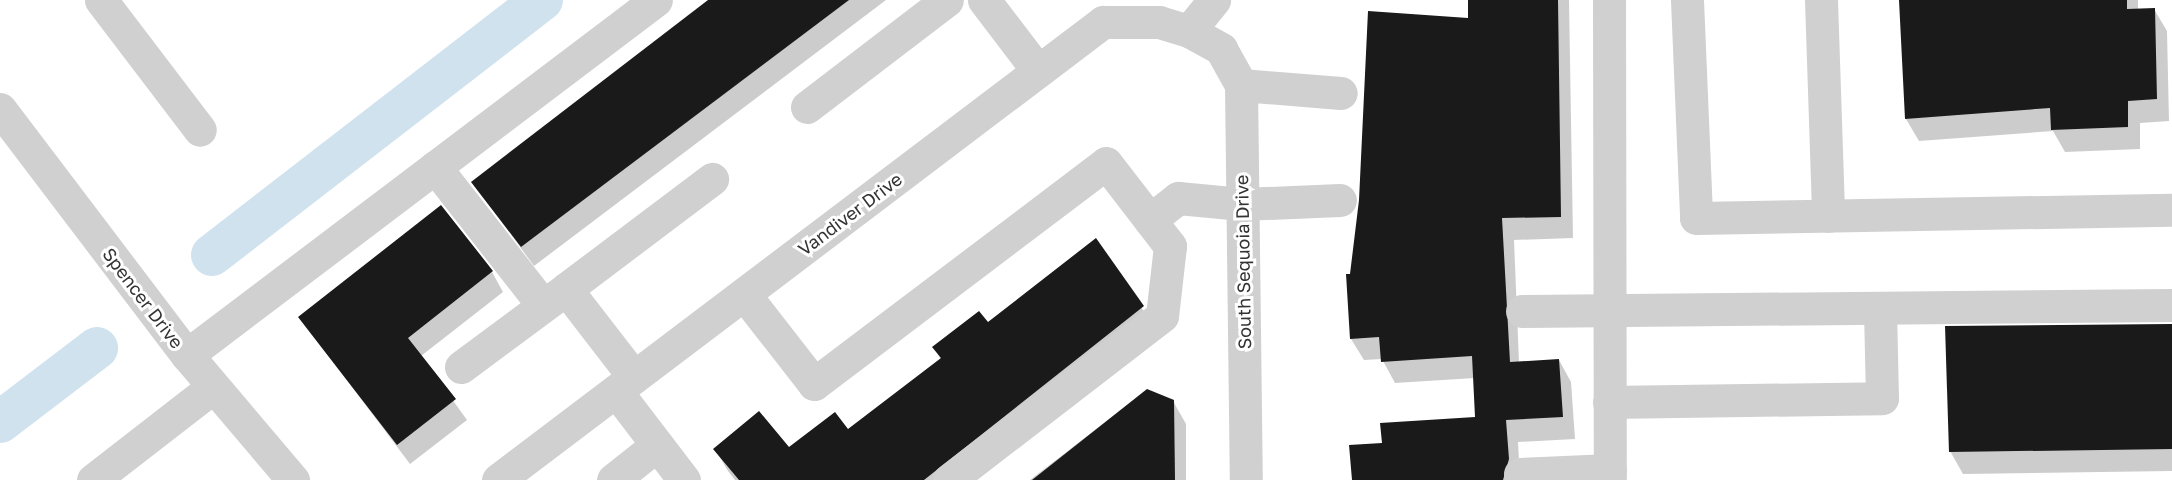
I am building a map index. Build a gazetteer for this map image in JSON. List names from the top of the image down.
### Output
{
  "streets": {
    "street": ["Vandiver Drive", "South Sequoia Drive", "Spencer Drive"]
  },
  "crossings": [
    ["Vandiver Drive", "South Sequoia Drive"]
  ]
}
